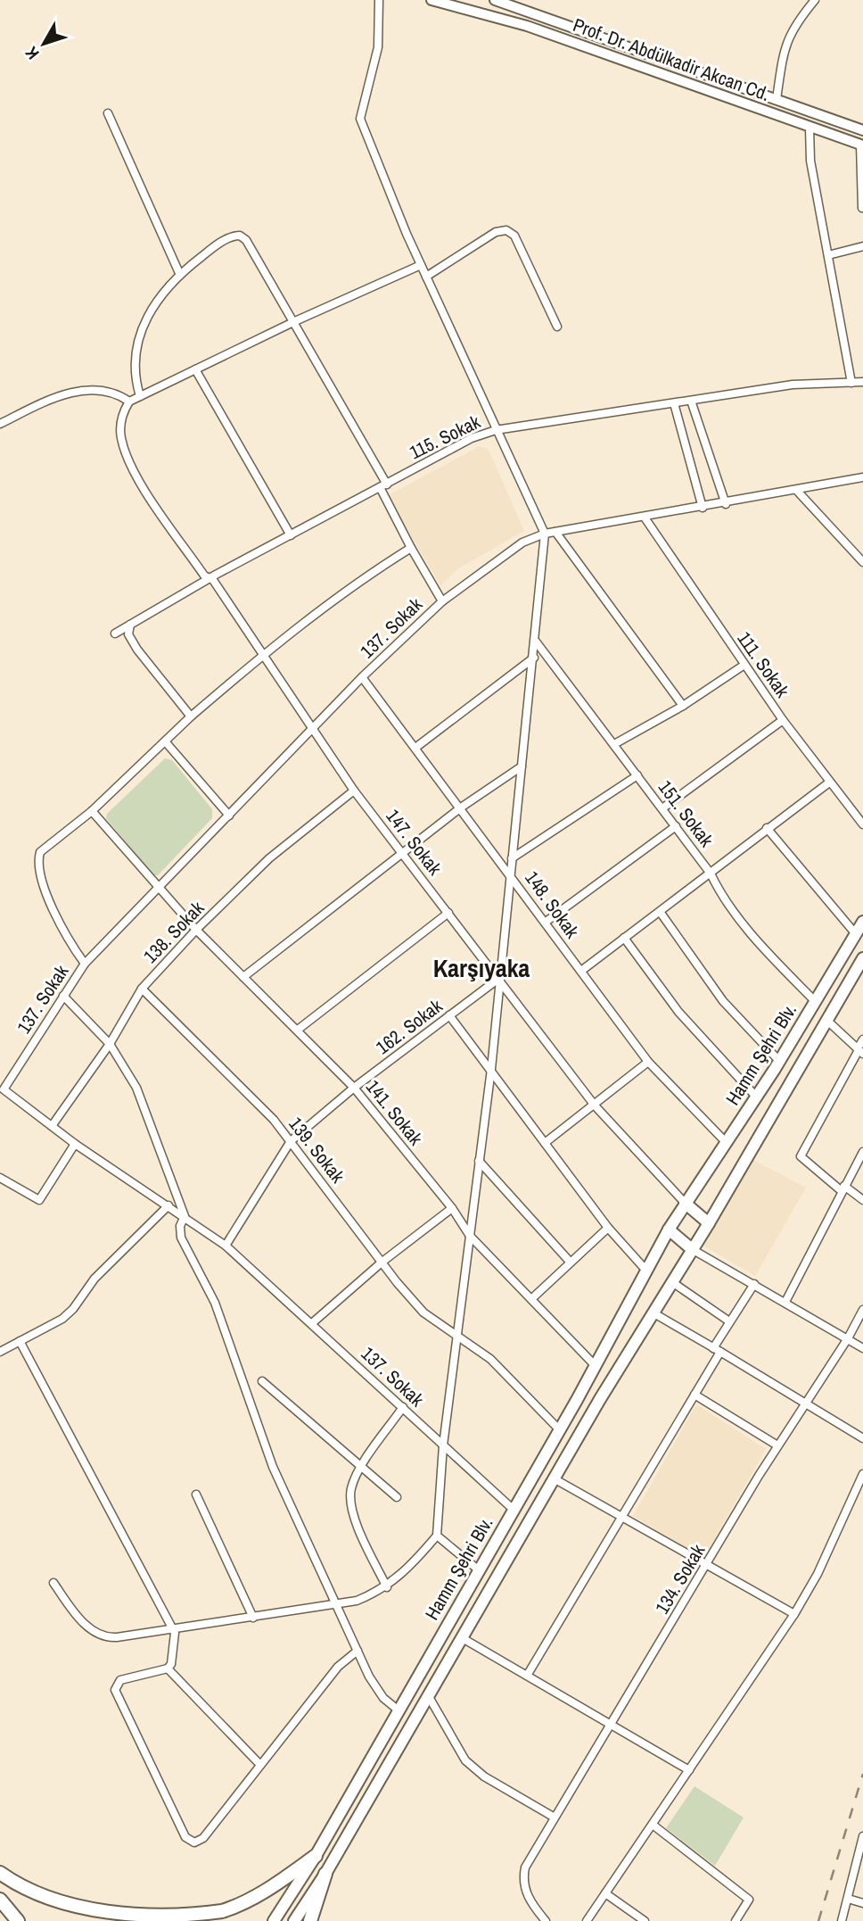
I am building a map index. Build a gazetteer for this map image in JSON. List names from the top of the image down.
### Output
{
  "streets": {
    "main road": ["Prof. Dr. Abdülkadir Akcan Cd.", "Hamm Şehri Blv."],
    "street": [
      "115. Sokak",
      "137. Sokak",
      "111. Sokak",
      "151. Sokak",
      "147. Sokak",
      "148. Sokak",
      "138. Sokak",
      "162. Sokak",
      "141. Sokak",
      "139. Sokak",
      "134. Sokak"
    ]
  },
  "crossings": [
    ["115. Sokak", "147. Sokak"],
    ["137. Sokak", "111. Sokak"],
    ["137. Sokak", "147. Sokak"],
    ["137. Sokak", "148. Sokak"],
    ["137. Sokak", "138. Sokak"],
    ["137. Sokak", "162. Sokak"],
    ["137. Sokak", "Hamm Şehri Blv."],
    ["137. Sokak", "141. Sokak"],
    ["151. Sokak", "Hamm Şehri Blv."],
    ["147. Sokak", "138. Sokak"],
    ["147. Sokak", "162. Sokak"],
    ["147. Sokak", "Hamm Şehri Blv."],
    ["148. Sokak", "Hamm Şehri Blv."],
    ["138. Sokak", "141. Sokak"],
    ["138. Sokak", "139. Sokak"],
    ["162. Sokak", "141. Sokak"],
    ["162. Sokak", "139. Sokak"],
    ["Hamm Şehri Blv.", "141. Sokak"],
    ["Hamm Şehri Blv.", "139. Sokak"]
  ],
  "districts": ["Karşıyaka"],
  "north": "bottom left"
}
